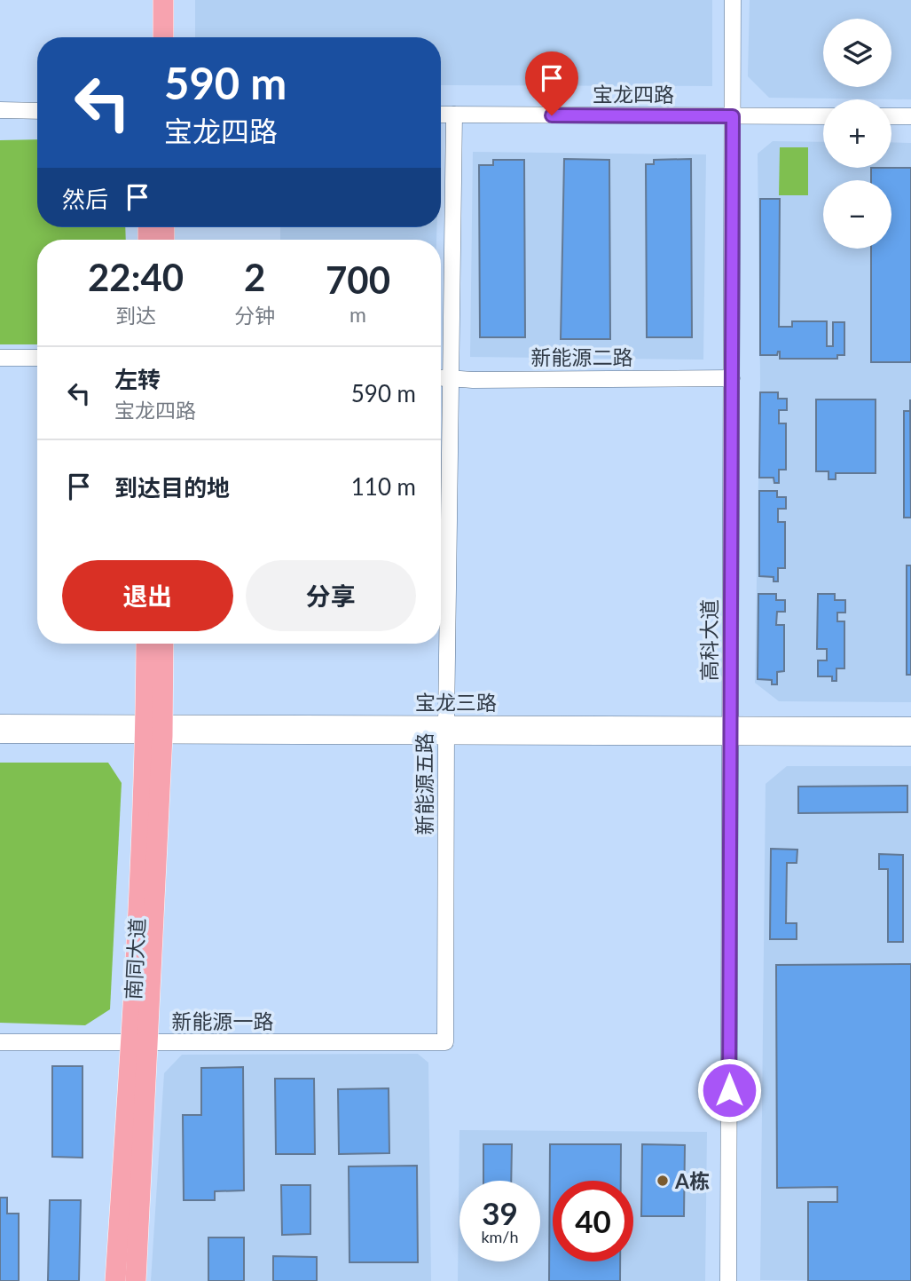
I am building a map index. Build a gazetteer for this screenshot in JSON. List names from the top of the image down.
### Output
{
  "streets": {
    "main road": ["南同大道"],
    "street": [
      "宝龙四路",
      "新能源二路",
      "高科大道",
      "宝龙三路",
      "新能源五路",
      "新能源一路"
    ]
  },
  "crossings": [
    ["宝龙四路", "高科大道"],
    ["宝龙四路", "新能源五路"],
    ["新能源二路", "高科大道"],
    ["新能源二路", "新能源五路"],
    ["高科大道", "宝龙三路"],
    ["宝龙三路", "新能源五路"],
    ["宝龙三路", "南同大道"],
    ["新能源五路", "新能源一路"],
    ["南同大道", "新能源一路"]
  ],
  "places": ["A栋"],
  "page": {
    "map_buttons": ["+", "−"],
    "turn": ["590 m", "宝龙四路"],
    "then": "然后",
    "eta": [
      "22:40",
      "到达",
      "2",
      "分钟",
      "700",
      "m"
    ],
    "list": [
      {
        "name": "左转",
        "note": "宝龙四路",
        "value": "590 m"
      },
      {
        "name": "到达目的地",
        "value": "110 m"
      }
    ],
    "buttons": ["退出", "分享"],
    "speed": "39 km/h",
    "limit": "40"
  }
}
